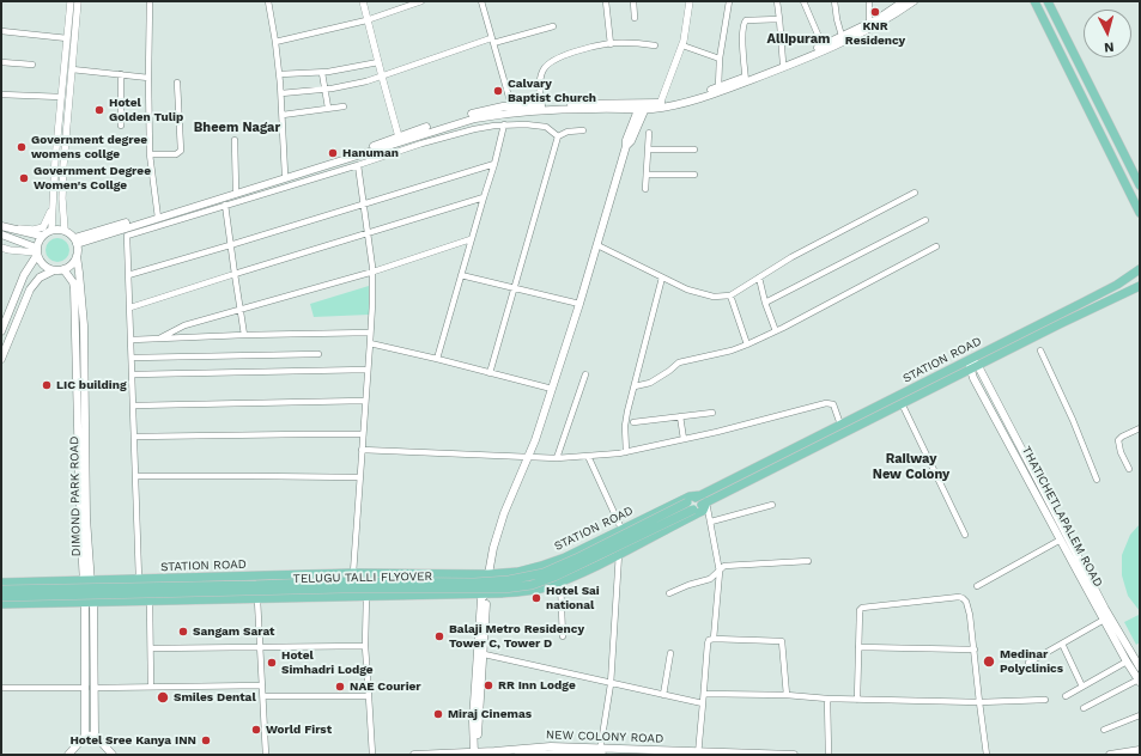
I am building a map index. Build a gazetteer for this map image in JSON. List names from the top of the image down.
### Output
{
  "streets": {
    "main road": [
      "STATION ROAD",
      "DIMOND PARK ROAD",
      "THATICHETLAPALEM ROAD",
      "TELUGU TALLI FLYOVER",
      "NEW COLONY ROAD"
    ]
  },
  "crossings": [
    ["STATION ROAD", "DIMOND PARK ROAD"],
    ["STATION ROAD", "THATICHETLAPALEM ROAD"],
    ["STATION ROAD", "TELUGU TALLI FLYOVER"]
  ],
  "districts": ["Allipuram", "Bheem Nagar", "Railway New Colony"],
  "places": [
    "KNR Residency",
    "Calvary Baptist Church",
    "Hotel Golden Tulip",
    "Government degree womens collge",
    "Hanuman",
    "Government Degree Women's Collge",
    "LIC building",
    "Hotel Sai national",
    "Sangam Sarat",
    "Balaji Metro Residency Tower C, Tower D",
    "Medinar Polyclinics",
    "Hotel Simhadri Lodge",
    "RR Inn Lodge",
    "NAE Courier",
    "Smiles Dental",
    "Miraj Cinemas",
    "World First",
    "Hotel Sree Kanya INN"
  ],
  "north": "bottom"
}
